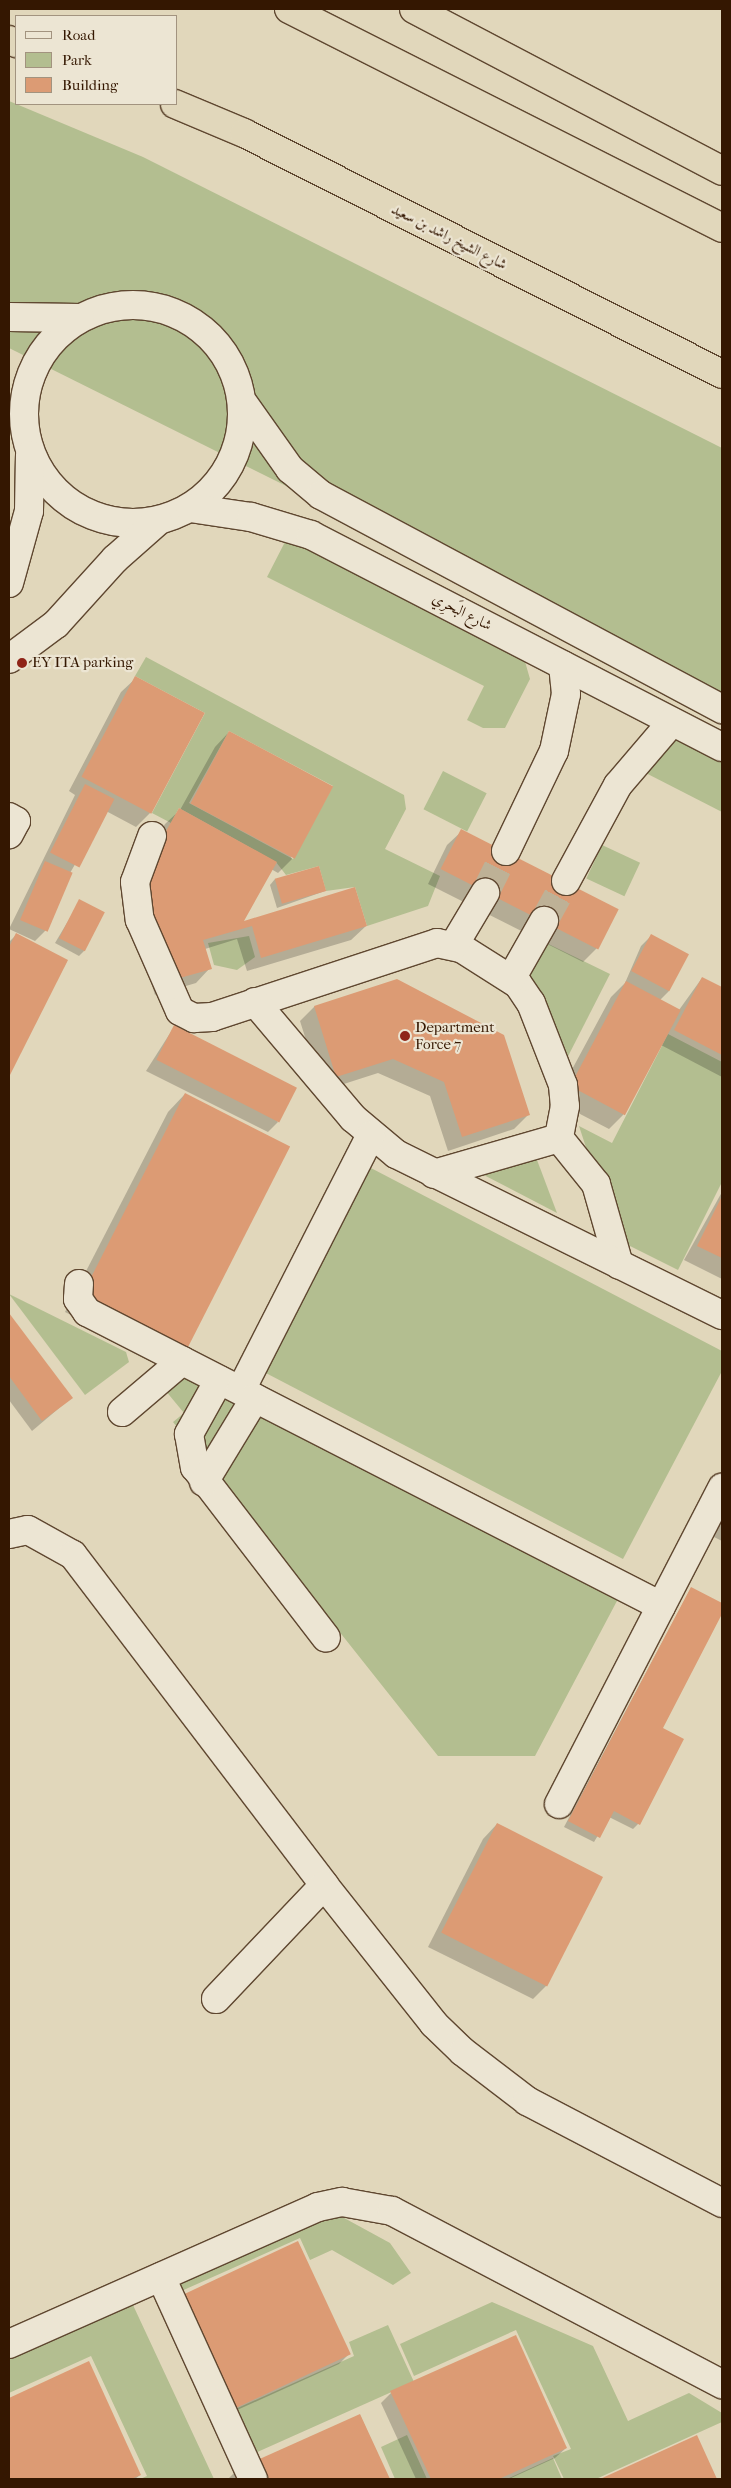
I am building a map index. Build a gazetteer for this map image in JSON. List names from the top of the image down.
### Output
{
  "streets": {
    "highway": ["شارع الشيخ راشد بن سعيد"],
    "street": ["شارع البَحرِي"]
  },
  "places": ["EY ITA parking", "Department Force 7"],
  "legend": ["Road", "Park", "Building"]
}
